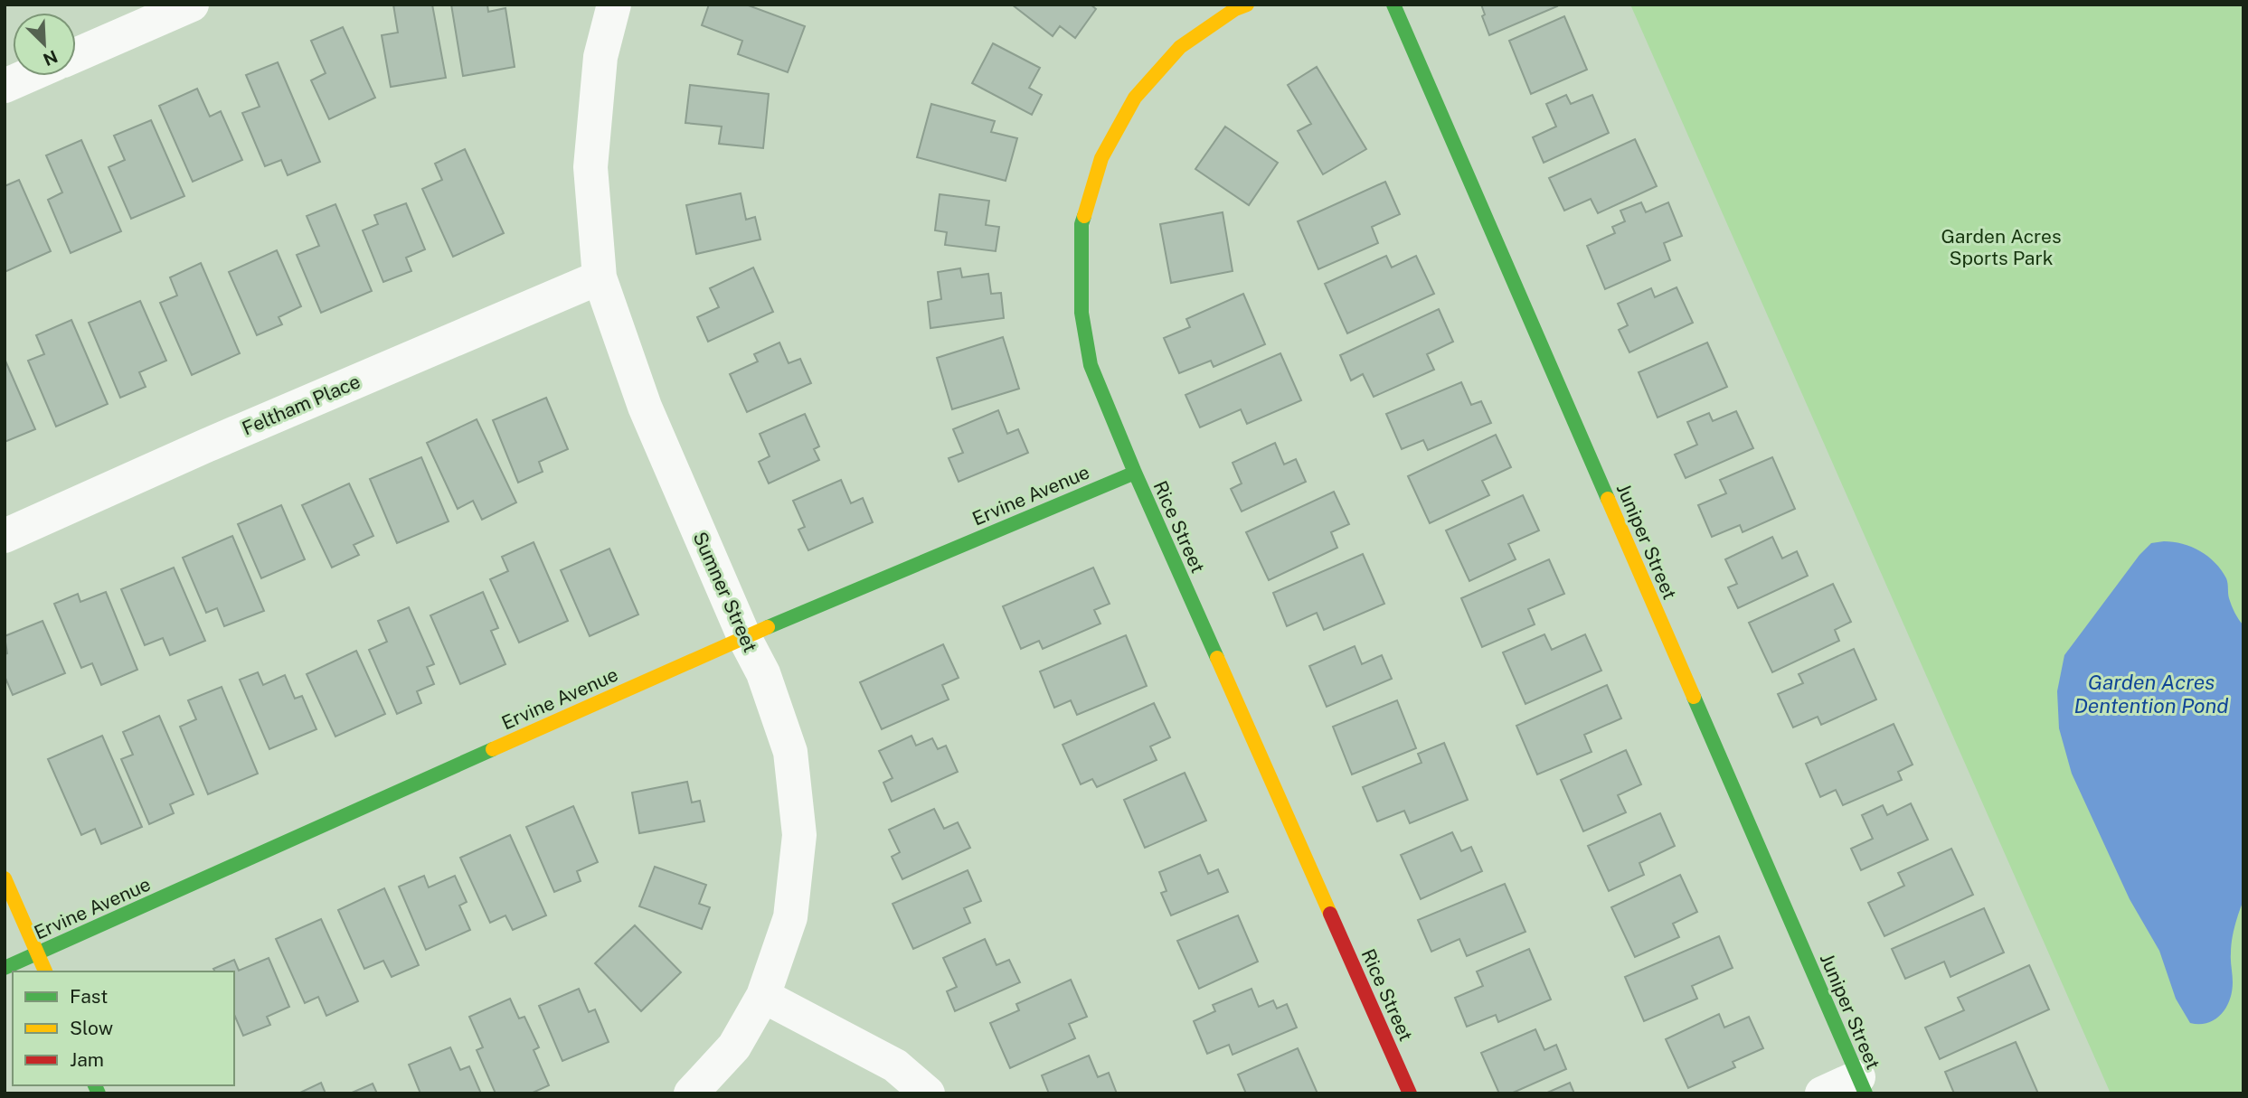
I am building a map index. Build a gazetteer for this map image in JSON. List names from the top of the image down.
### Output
{
  "streets": {
    "street": [
      "Feltham Place",
      "Ervine Avenue",
      "Rice Street",
      "Juniper Street",
      "Sumner Street"
    ]
  },
  "crossings": [
    ["Feltham Place", "Sumner Street"],
    ["Ervine Avenue", "Rice Street"],
    ["Ervine Avenue", "Sumner Street"]
  ],
  "water": ["Garden Acres Dentention Pond"],
  "parks": ["Garden Acres Sports Park"],
  "legend": ["Fast", "Slow", "Jam"],
  "north": "bottom right"
}
